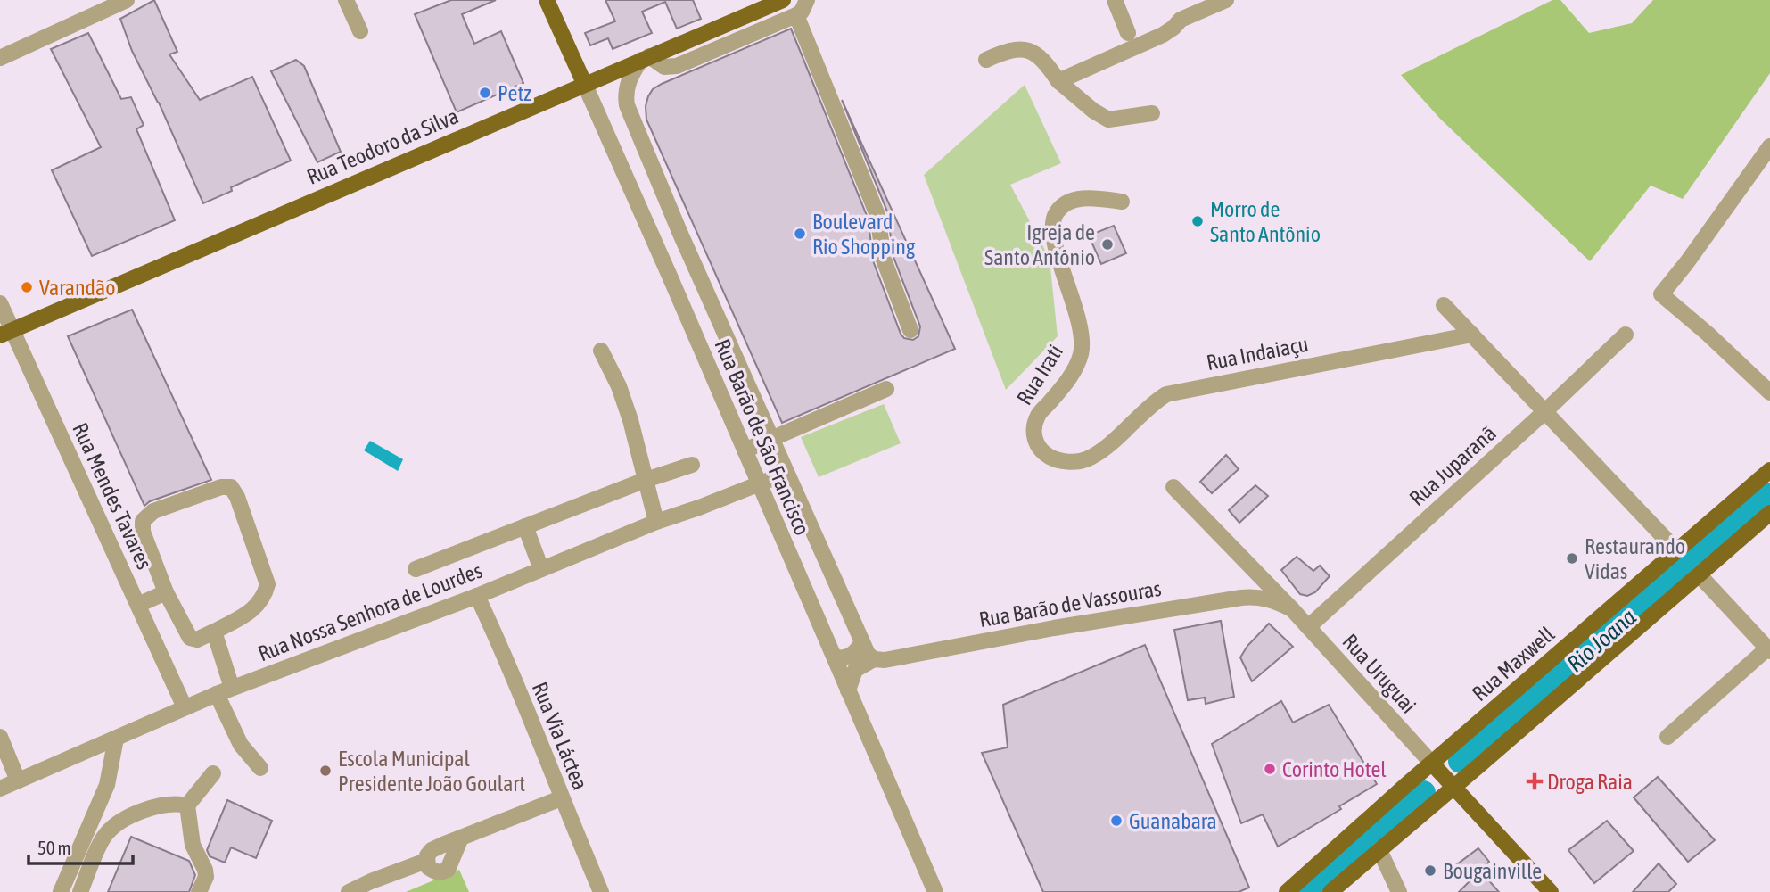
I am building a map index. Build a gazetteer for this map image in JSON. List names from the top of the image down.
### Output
{
  "streets": {
    "main road": [
      "Rua Teodoro da Silva",
      "Rua Barão de São Francisco",
      "Rua Maxwell",
      "Rua Uruguai"
    ],
    "street": [
      "Rua Indaiaçu",
      "Rua Irati",
      "Rua Juparanã",
      "Rua Mendes Tavares",
      "Rua Barão de Vassouras",
      "Rua Nossa Senhora de Lourdes",
      "Rua Via Láctea"
    ]
  },
  "crossings": [
    ["Rua Teodoro da Silva", "Rua Barão de São Francisco"],
    ["Rua Teodoro da Silva", "Rua Mendes Tavares"],
    ["Rua Indaiaçu", "Rua Irati"],
    ["Rua Barão de São Francisco", "Rua Nossa Senhora de Lourdes"],
    ["Rua Juparanã", "Rua Uruguai"],
    ["Rua Mendes Tavares", "Rua Nossa Senhora de Lourdes"],
    ["Rua Barão de Vassouras", "Rua Uruguai"],
    ["Rua Nossa Senhora de Lourdes", "Rua Via Láctea"],
    ["Rua Maxwell", "Rua Uruguai"]
  ],
  "water": ["Rio Joana"],
  "places": {
    "other": [
      "Petz",
      "Morro de Santo Antônio",
      "Boulevard Rio Shopping",
      "Igreja de Santo Antônio",
      "Varandão",
      "Restaurando Vidas",
      "Corinto Hotel",
      "Escola Municipal Presidente João Goulart",
      "Guanabara",
      "Bougainville"
    ],
    "health": ["Droga Raia"]
  },
  "scale_bar": "50 m"
}
